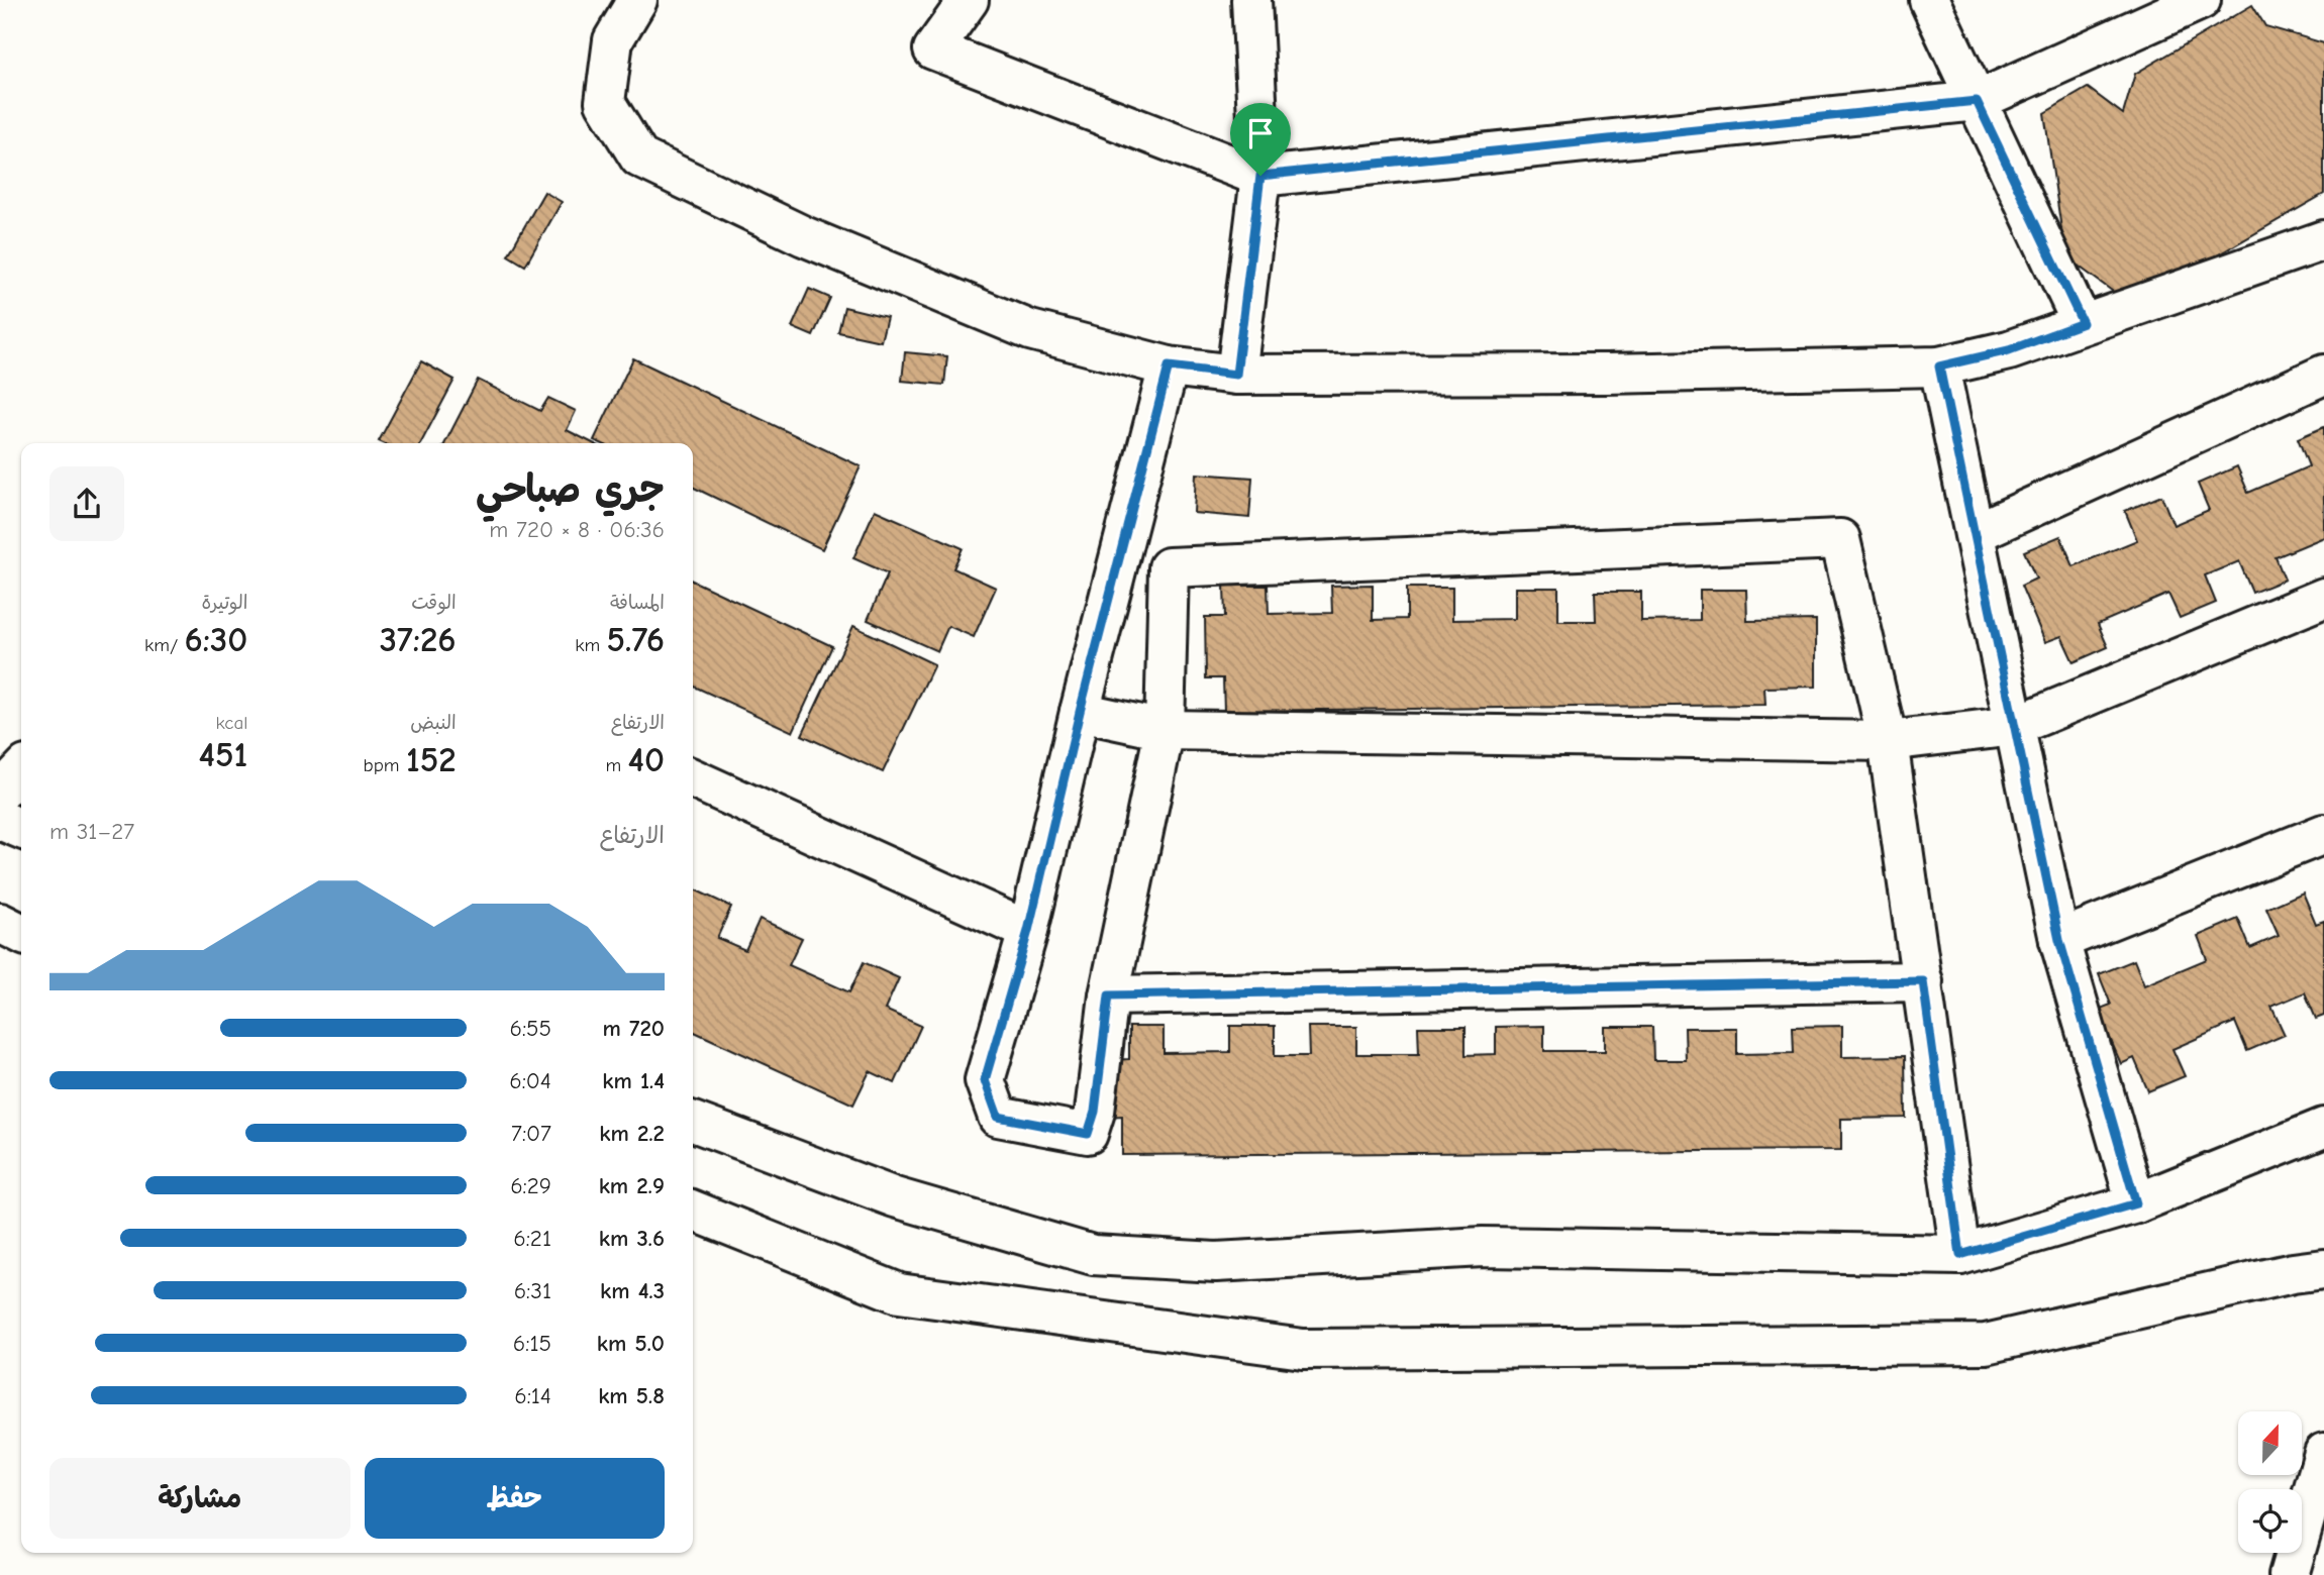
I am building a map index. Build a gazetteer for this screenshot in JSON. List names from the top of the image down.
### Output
{
  "north": "top",
  "page": {
    "heading": ["جري صباحي", "06:36 · 8 × 720 m"],
    "stats": [
      ["المسافة", "5.76 km"],
      ["الوقت", "37:26"],
      ["الوتيرة", "6:30 /km"],
      ["الارتفاع", "40 m"],
      ["النبض", "152 bpm"],
      ["kcal", "451"]
    ],
    "chart": ["الارتفاع", "27–31 m"],
    "list": [
      {
        "name": "720 m",
        "note": "6:55"
      },
      {
        "name": "1.4 km",
        "note": "6:04"
      },
      {
        "name": "2.2 km",
        "note": "7:07"
      },
      {
        "name": "2.9 km",
        "note": "6:29"
      },
      {
        "name": "3.6 km",
        "note": "6:21"
      },
      {
        "name": "4.3 km",
        "note": "6:31"
      },
      {
        "name": "5.0 km",
        "note": "6:15"
      },
      {
        "name": "5.8 km",
        "note": "6:14"
      }
    ],
    "buttons": ["حفظ", "مشاركة"]
  }
}
